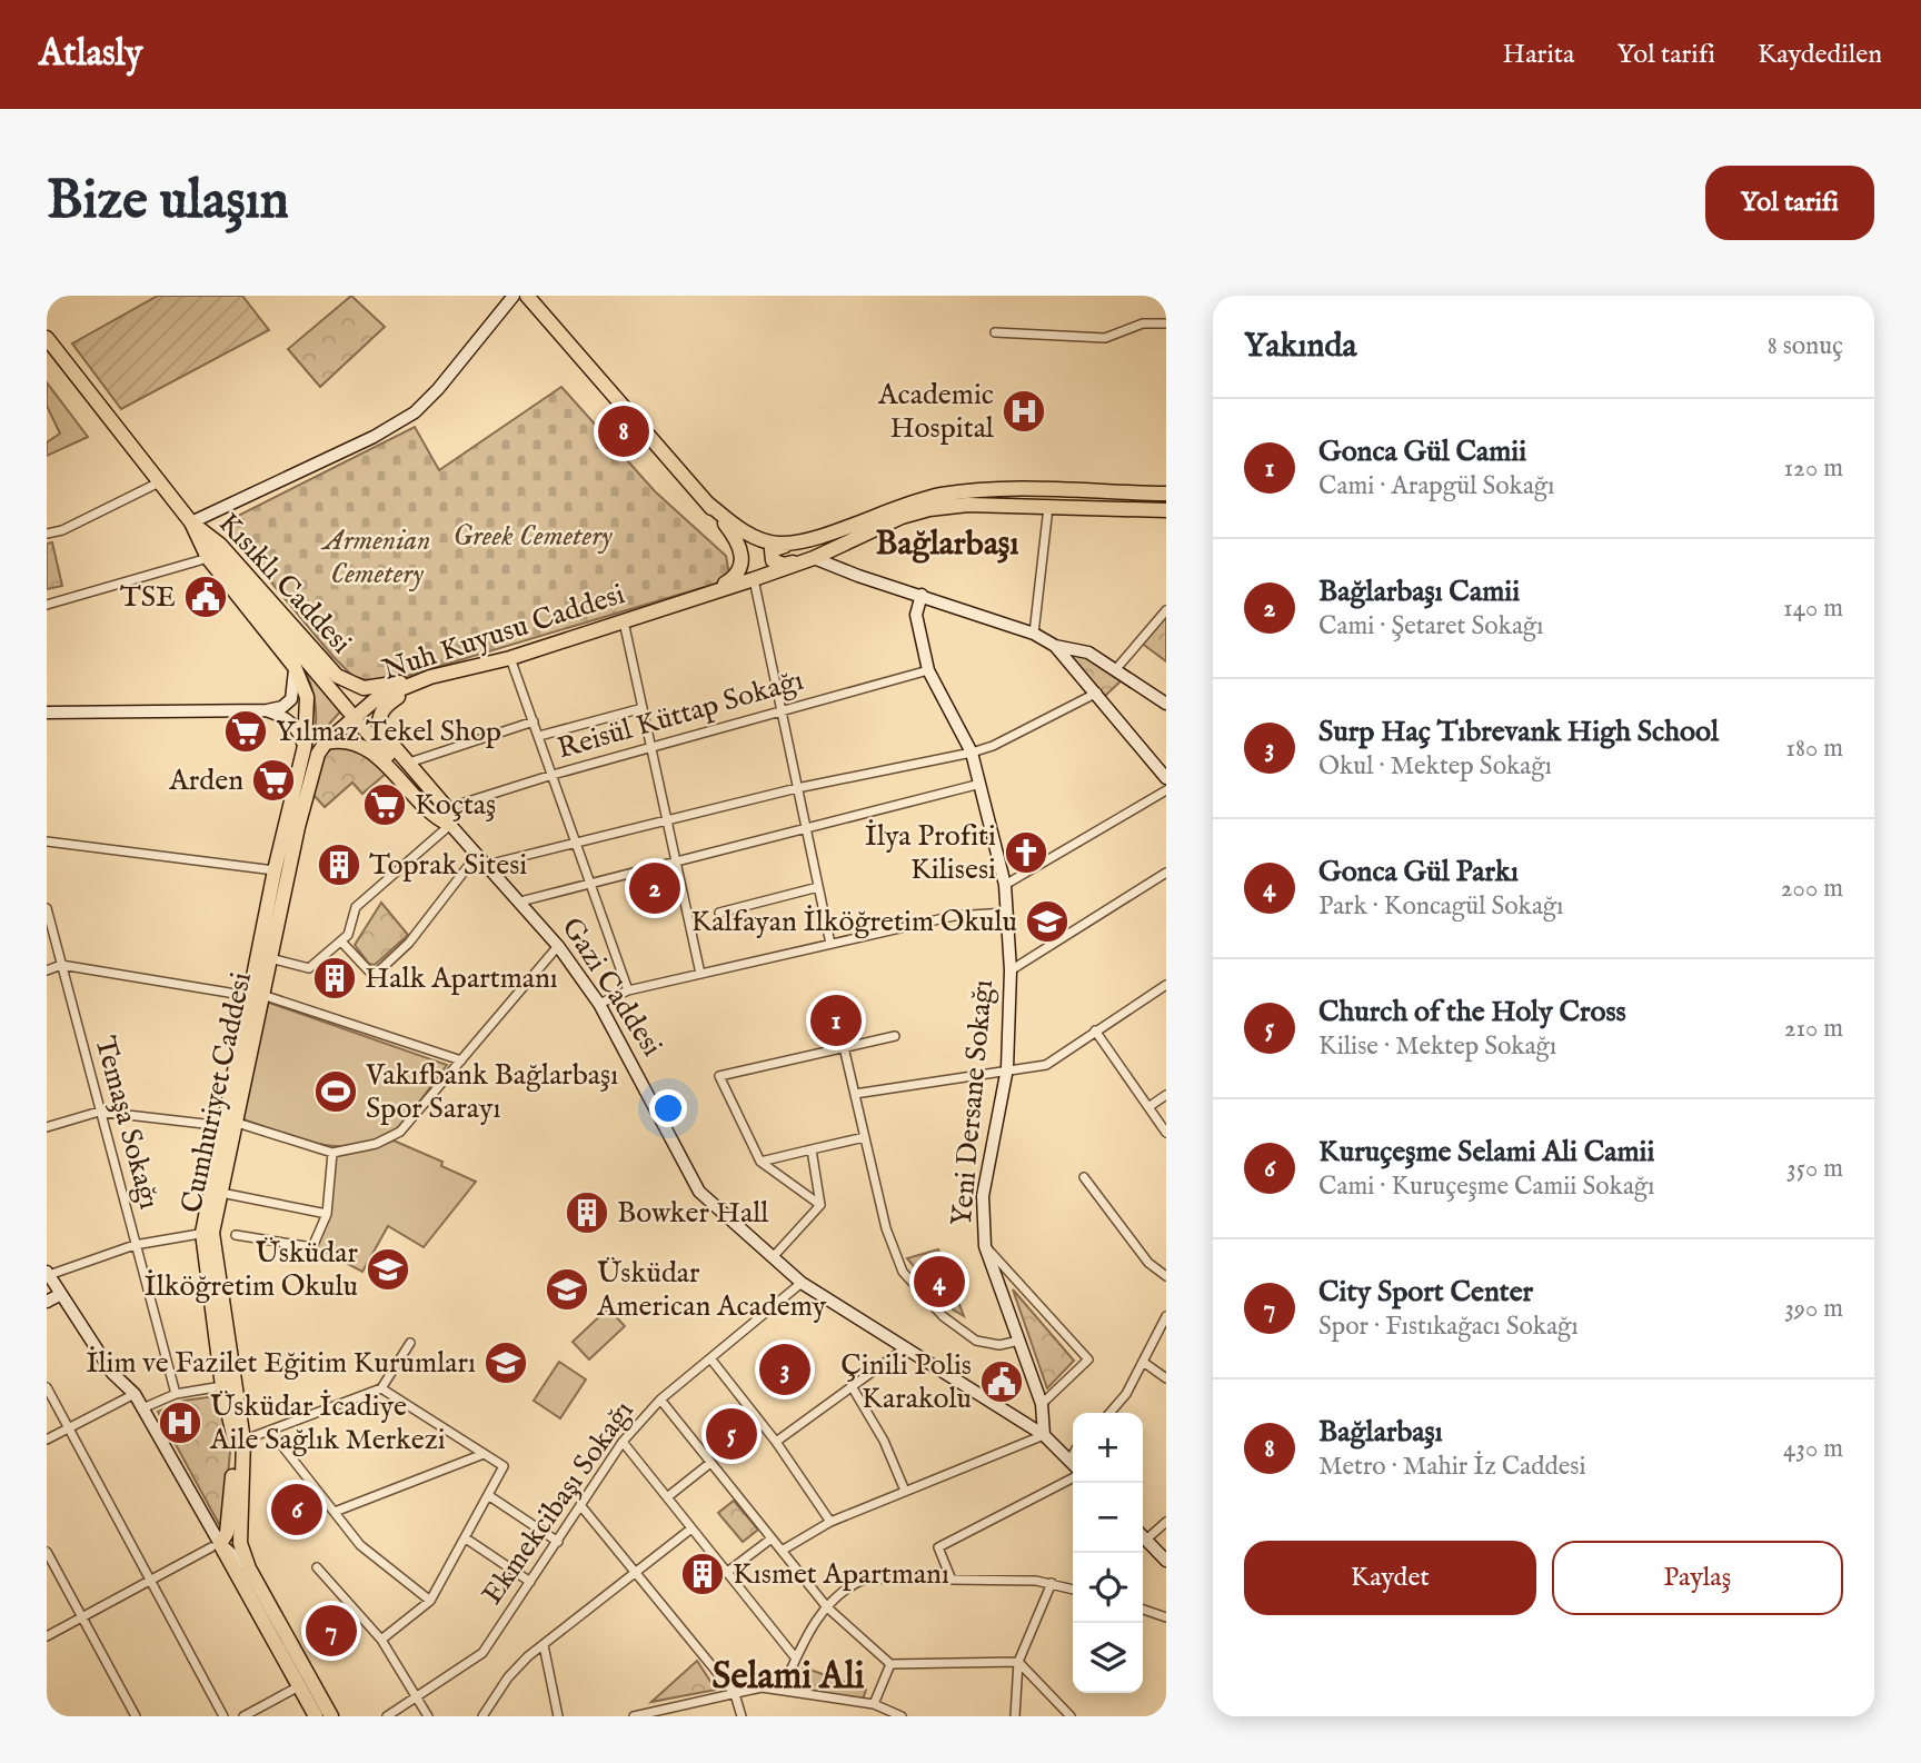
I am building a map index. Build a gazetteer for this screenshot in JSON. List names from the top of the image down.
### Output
{
  "streets": {
    "main road": ["Kısıklı Caddesi", "Nuh Kuyusu Caddesi", "Cumhuriyet Caddesi"],
    "street": [
      "Reisül Küttap Sokağı",
      "Gazi Caddesi",
      "Yeni Dersane Sokağı",
      "Temaşa Sokağı",
      "Ekmekcibaşı Sokağı"
    ]
  },
  "crossings": [
    ["Kısıklı Caddesi", "Nuh Kuyusu Caddesi"],
    ["Kısıklı Caddesi", "Cumhuriyet Caddesi"],
    ["Nuh Kuyusu Caddesi", "Cumhuriyet Caddesi"],
    ["Reisül Küttap Sokağı", "Yeni Dersane Sokağı"],
    ["Gazi Caddesi", "Yeni Dersane Sokağı"],
    ["Gazi Caddesi", "Ekmekcibaşı Sokağı"]
  ],
  "districts": ["Bağlarbaşı", "Selami Ali"],
  "parks": ["Greek Cemetery", "Armenian Cemetery"],
  "places": {
    "hospital": ["Academic Hospital", "Üsküdar İcadiye Aile Sağlık Merkezi"],
    "public building": ["TSE", "Çinili Polis Karakolu"],
    "supermarket": ["Yılmaz Tekel Shop", "Arden", "Koçtaş"],
    "church": ["İlya Profiti Kilisesi"],
    "building": [
      "Toprak Sitesi",
      "Halk Apartmanı",
      "Bowker Hall",
      "Kısmet Apartmanı"
    ],
    "school or university": [
      "Kalfayan İlköğretim Okulu",
      "Üsküdar İlköğretim Okulu",
      "Üsküdar American Academy",
      "İlim ve Fazilet Eğitim Kurumları"
    ],
    "sports": ["Vakıfbank Bağlarbaşı Spor Sarayı"]
  },
  "page": {
    "header": "Atlasly",
    "nav": ["Harita", "Yol tarifi", "Kaydedilen"],
    "buttons": [
      "Yol tarifi",
      ["Kaydet", "Paylaş"]
    ],
    "title": "Bize ulaşın",
    "heading": ["Yakında", "8 sonuç"],
    "list": [
      {
        "mark": "1",
        "name": "Gonca Gül Camii",
        "note": "Cami · Arapgül Sokağı",
        "value": "120 m"
      },
      {
        "mark": "2",
        "name": "Bağlarbaşı Camii",
        "note": "Cami · Şetaret Sokağı",
        "value": "140 m"
      },
      {
        "mark": "3",
        "name": "Surp Haç Tıbrevank High School",
        "note": "Okul · Mektep Sokağı",
        "value": "180 m"
      },
      {
        "mark": "4",
        "name": "Gonca Gül Parkı",
        "note": "Park · Koncagül Sokağı",
        "value": "200 m"
      },
      {
        "mark": "5",
        "name": "Church of the Holy Cross",
        "note": "Kilise · Mektep Sokağı",
        "value": "210 m"
      },
      {
        "mark": "6",
        "name": "Kuruçeşme Selami Ali Camii",
        "note": "Cami · Kuruçeşme Camii Sokağı",
        "value": "350 m"
      },
      {
        "mark": "7",
        "name": "City Sport Center",
        "note": "Spor · Fıstıkağacı Sokağı",
        "value": "390 m"
      },
      {
        "mark": "8",
        "name": "Bağlarbaşı",
        "note": "Metro · Mahir İz Caddesi",
        "value": "430 m"
      }
    ],
    "pins": [
      "8",
      "2",
      "1",
      "4",
      "3",
      "5",
      "6",
      "7"
    ],
    "map_buttons": ["+", "−"]
  }
}
